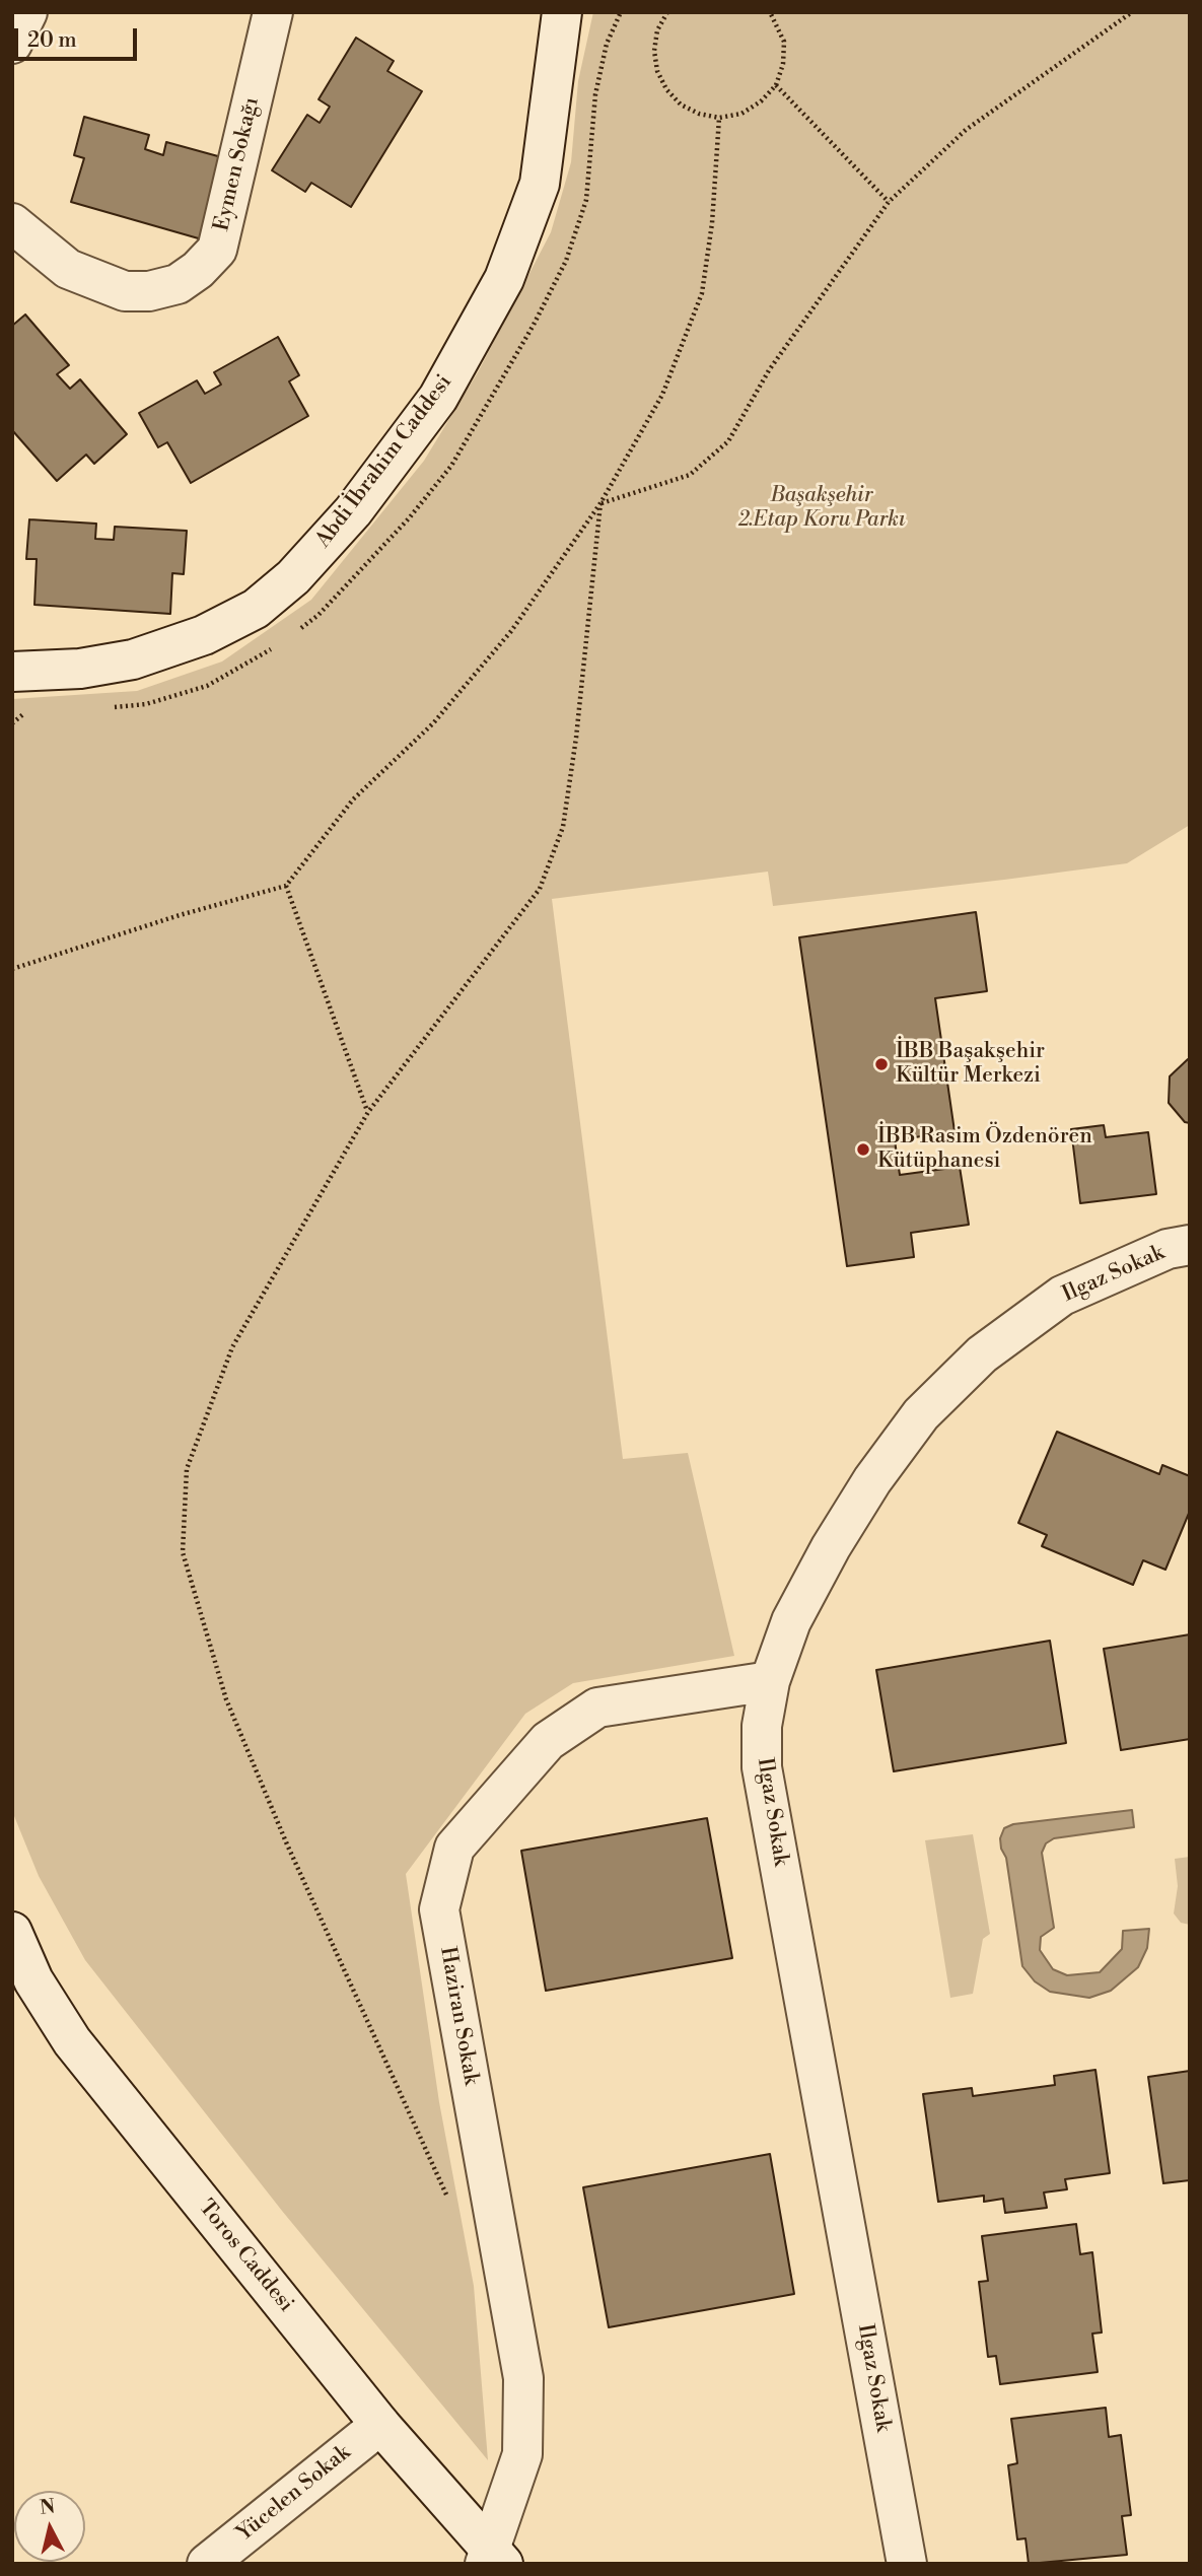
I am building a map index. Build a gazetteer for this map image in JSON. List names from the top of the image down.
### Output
{
  "streets": {
    "street": [
      "Eymen Sokağı",
      "Abdi İbrahim Caddesi",
      "Ilgaz Sokak",
      "Haziran Sokak",
      "Toros Caddesi",
      "Yücelen Sokak"
    ]
  },
  "crossings": [
    ["Ilgaz Sokak", "Haziran Sokak"],
    ["Haziran Sokak", "Toros Caddesi"],
    ["Toros Caddesi", "Yücelen Sokak"]
  ],
  "parks": ["Başakşehir 2.Etap Koru Parkı"],
  "places": ["İBB Başakşehir Kültür Merkezi", "İBB Rasim Özdenören Kütüphanesi"],
  "scale_bar": "20 m",
  "north": "top"
}
